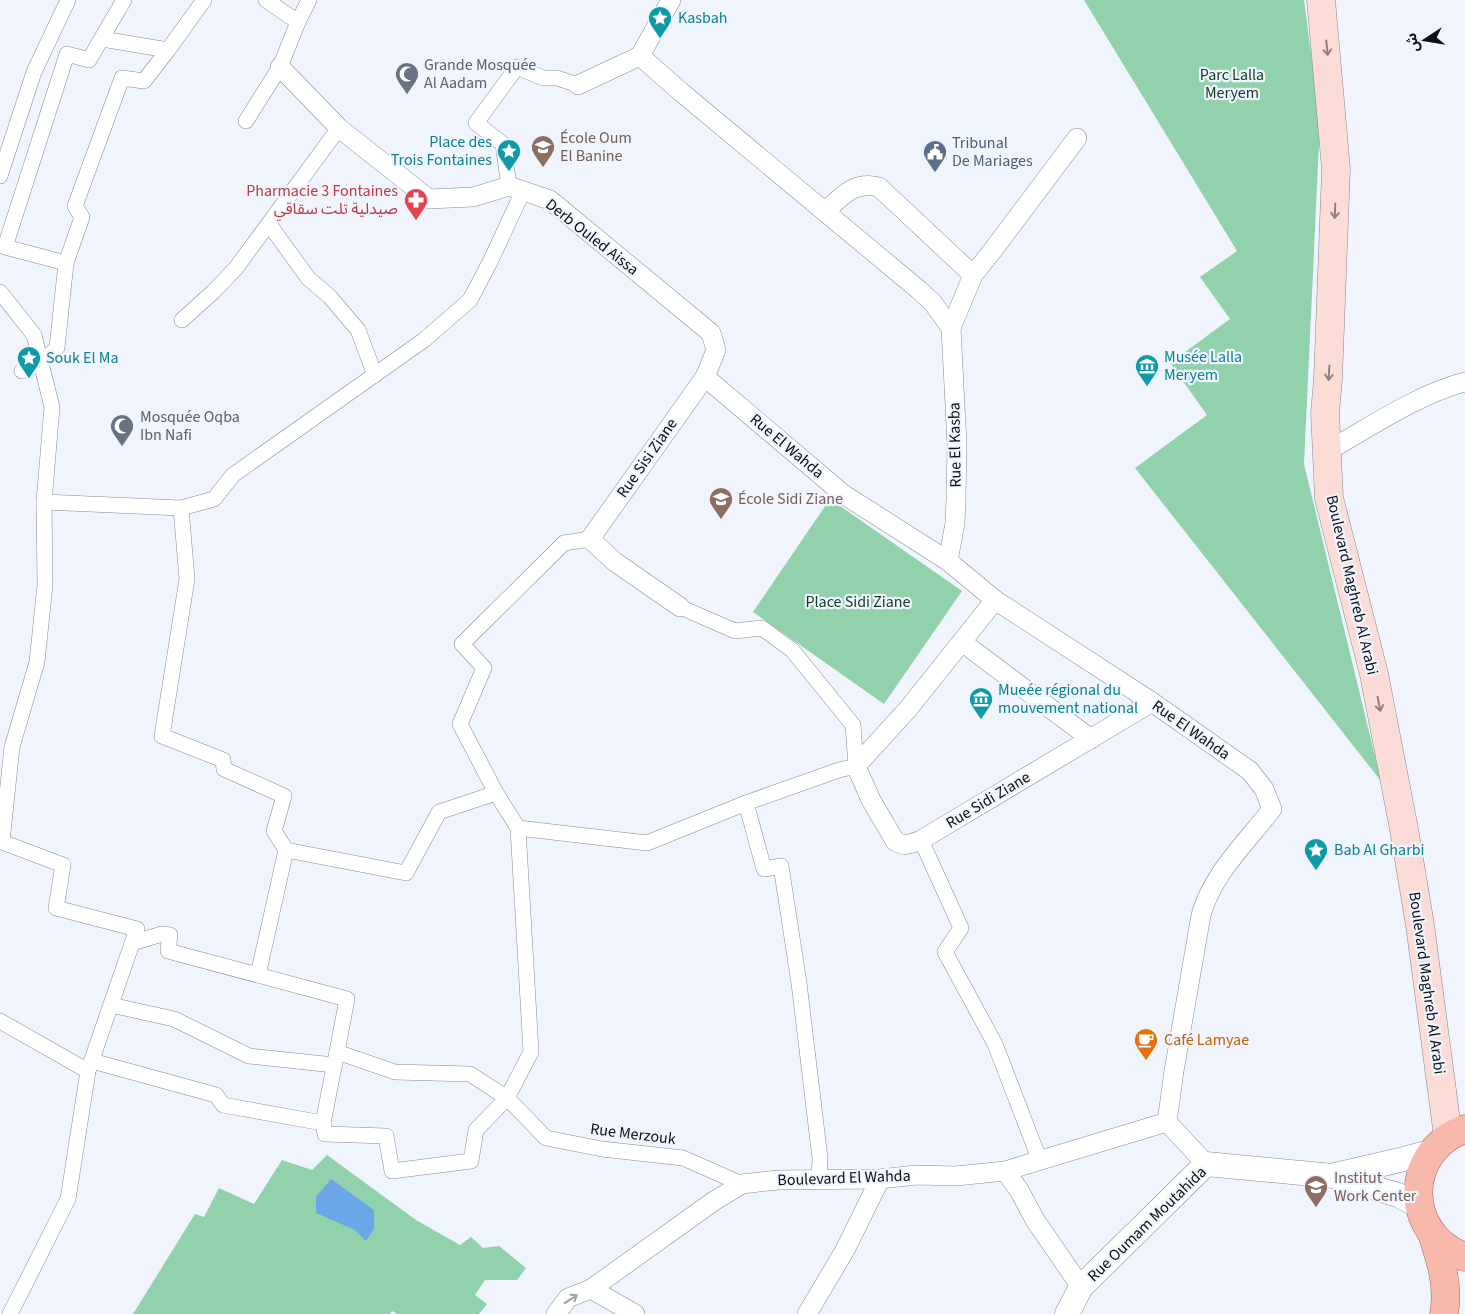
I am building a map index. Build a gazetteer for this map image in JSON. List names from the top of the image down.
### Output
{
  "streets": {
    "main road": ["Boulevard Maghreb Al Arabi"],
    "street": [
      "Derb Ouled Aissa",
      "Rue El Kasba",
      "Rue El Wahda",
      "Rue Sisi Ziane",
      "Rue Sidi Ziane",
      "Rue Merzouk",
      "Boulevard El Wahda",
      "Rue Oumam Moutahida"
    ]
  },
  "crossings": [
    ["Derb Ouled Aissa", "Rue El Wahda"],
    ["Derb Ouled Aissa", "Rue Sisi Ziane"],
    ["Rue El Kasba", "Rue El Wahda"],
    ["Rue El Wahda", "Rue Sisi Ziane"],
    ["Rue El Wahda", "Rue Sidi Ziane"],
    ["Rue El Wahda", "Boulevard El Wahda"],
    ["Boulevard Maghreb Al Arabi", "Rue Oumam Moutahida"],
    ["Rue Merzouk", "Boulevard El Wahda"]
  ],
  "one_way": ["Boulevard Maghreb Al Arabi"],
  "parks": ["Parc Lalla Meryem", "Place Sidi Ziane"],
  "places": {
    "place": [
      "Kasbah",
      "Place des Trois Fontaines",
      "Souk El Ma",
      "Bab Al Gharbi"
    ],
    "mosque": ["Grande Mosquée Al Aadam", "Mosquée Oqba Ibn Nafi"],
    "school or university": ["École Oum El Banine", "École Sidi Ziane", "Institut Work Center"],
    "public building": ["Tribunal De Mariages"],
    "pharmacy": ["Pharmacie 3 Fontaines صيدلية تلت سقاقي"],
    "museum": ["Musée Lalla Meryem", "Mueée régional du mouvement national"],
    "cafe": ["Café Lamyae"]
  },
  "north": "left"
}
